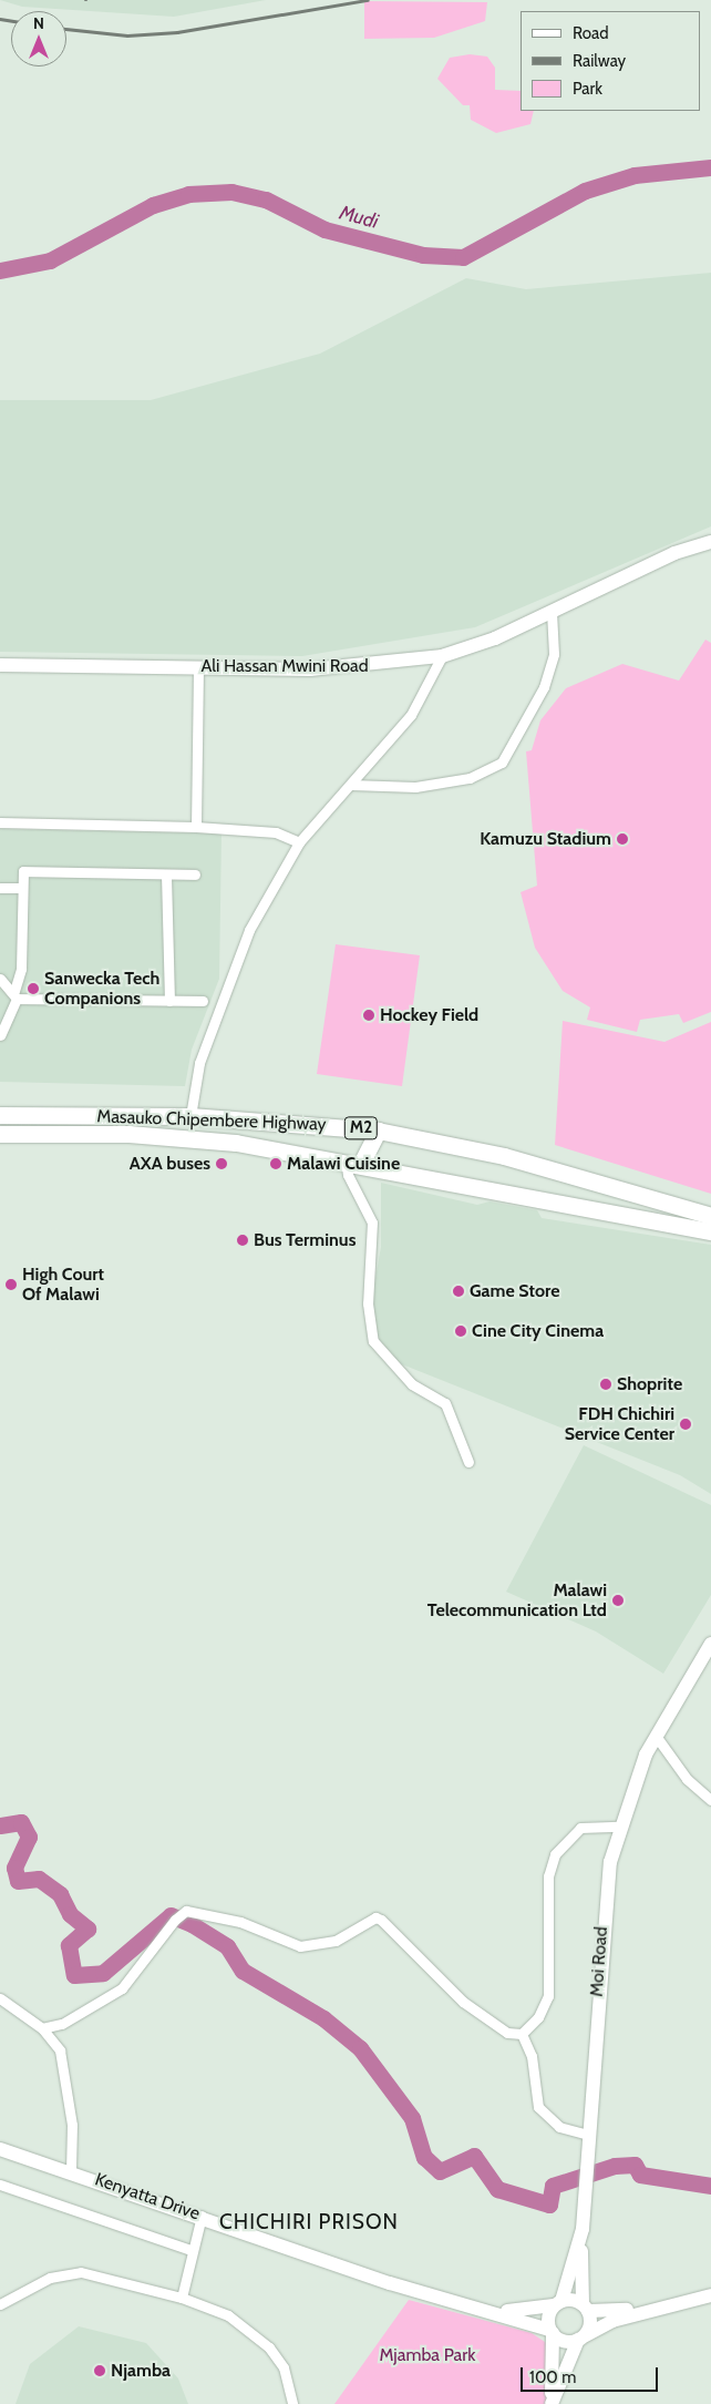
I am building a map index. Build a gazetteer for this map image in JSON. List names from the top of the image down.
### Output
{
  "streets": {
    "highway": ["Masauko Chipembere Highway", "M2"],
    "main road": ["Ali Hassan Mwini Road", "Moi Road", "Kenyatta Drive"]
  },
  "districts": ["CHICHIRI PRISON"],
  "water": ["Mudi"],
  "parks": ["Mjamba Park"],
  "places": [
    "Kamuzu Stadium",
    "Sanwecka Tech Companions",
    "Hockey Field",
    "AXA buses",
    "Malawi Cuisine",
    "Bus Terminus",
    "High Court Of Malawi",
    "Game Store",
    "Cine City Cinema",
    "Shoprite",
    "FDH Chichiri Service Center",
    "Malawi Telecommunication Ltd",
    "Njamba"
  ],
  "legend": ["Road", "Railway", "Park"],
  "scale_bar": "100 m",
  "north": "top"
}
